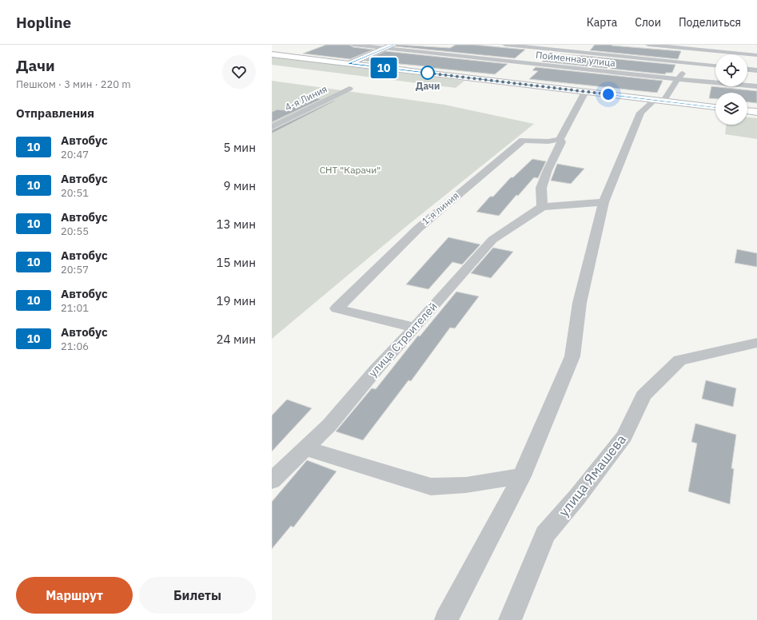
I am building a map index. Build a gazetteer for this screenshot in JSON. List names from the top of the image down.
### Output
{
  "streets": {
    "street": [
      "Пойменная улица",
      "4-я Линия",
      "1-я линия",
      "улица Строителей",
      "улица Ямашева"
    ]
  },
  "crossings": [
    ["1-я линия", "улица Строителей"]
  ],
  "parks": ["СНТ \"Карачи\""],
  "places": ["Дачи"],
  "lines": ["bus line 10"],
  "page": {
    "header": "Hopline",
    "nav": ["Карта", "Слои", "Поделиться"],
    "heading": [
      ["Дачи", "Пешком · 3 мин · 220 m"],
      "Отправления"
    ],
    "on_map": "10",
    "list": [
      {
        "mark": "10",
        "name": "Автобус",
        "note": "20:47",
        "value": "5 мин"
      },
      {
        "mark": "10",
        "name": "Автобус",
        "note": "20:51",
        "value": "9 мин"
      },
      {
        "mark": "10",
        "name": "Автобус",
        "note": "20:55",
        "value": "13 мин"
      },
      {
        "mark": "10",
        "name": "Автобус",
        "note": "20:57",
        "value": "15 мин"
      },
      {
        "mark": "10",
        "name": "Автобус",
        "note": "21:01",
        "value": "19 мин"
      },
      {
        "mark": "10",
        "name": "Автобус",
        "note": "21:06",
        "value": "24 мин"
      }
    ],
    "buttons": ["Маршрут", "Билеты"]
  }
}
